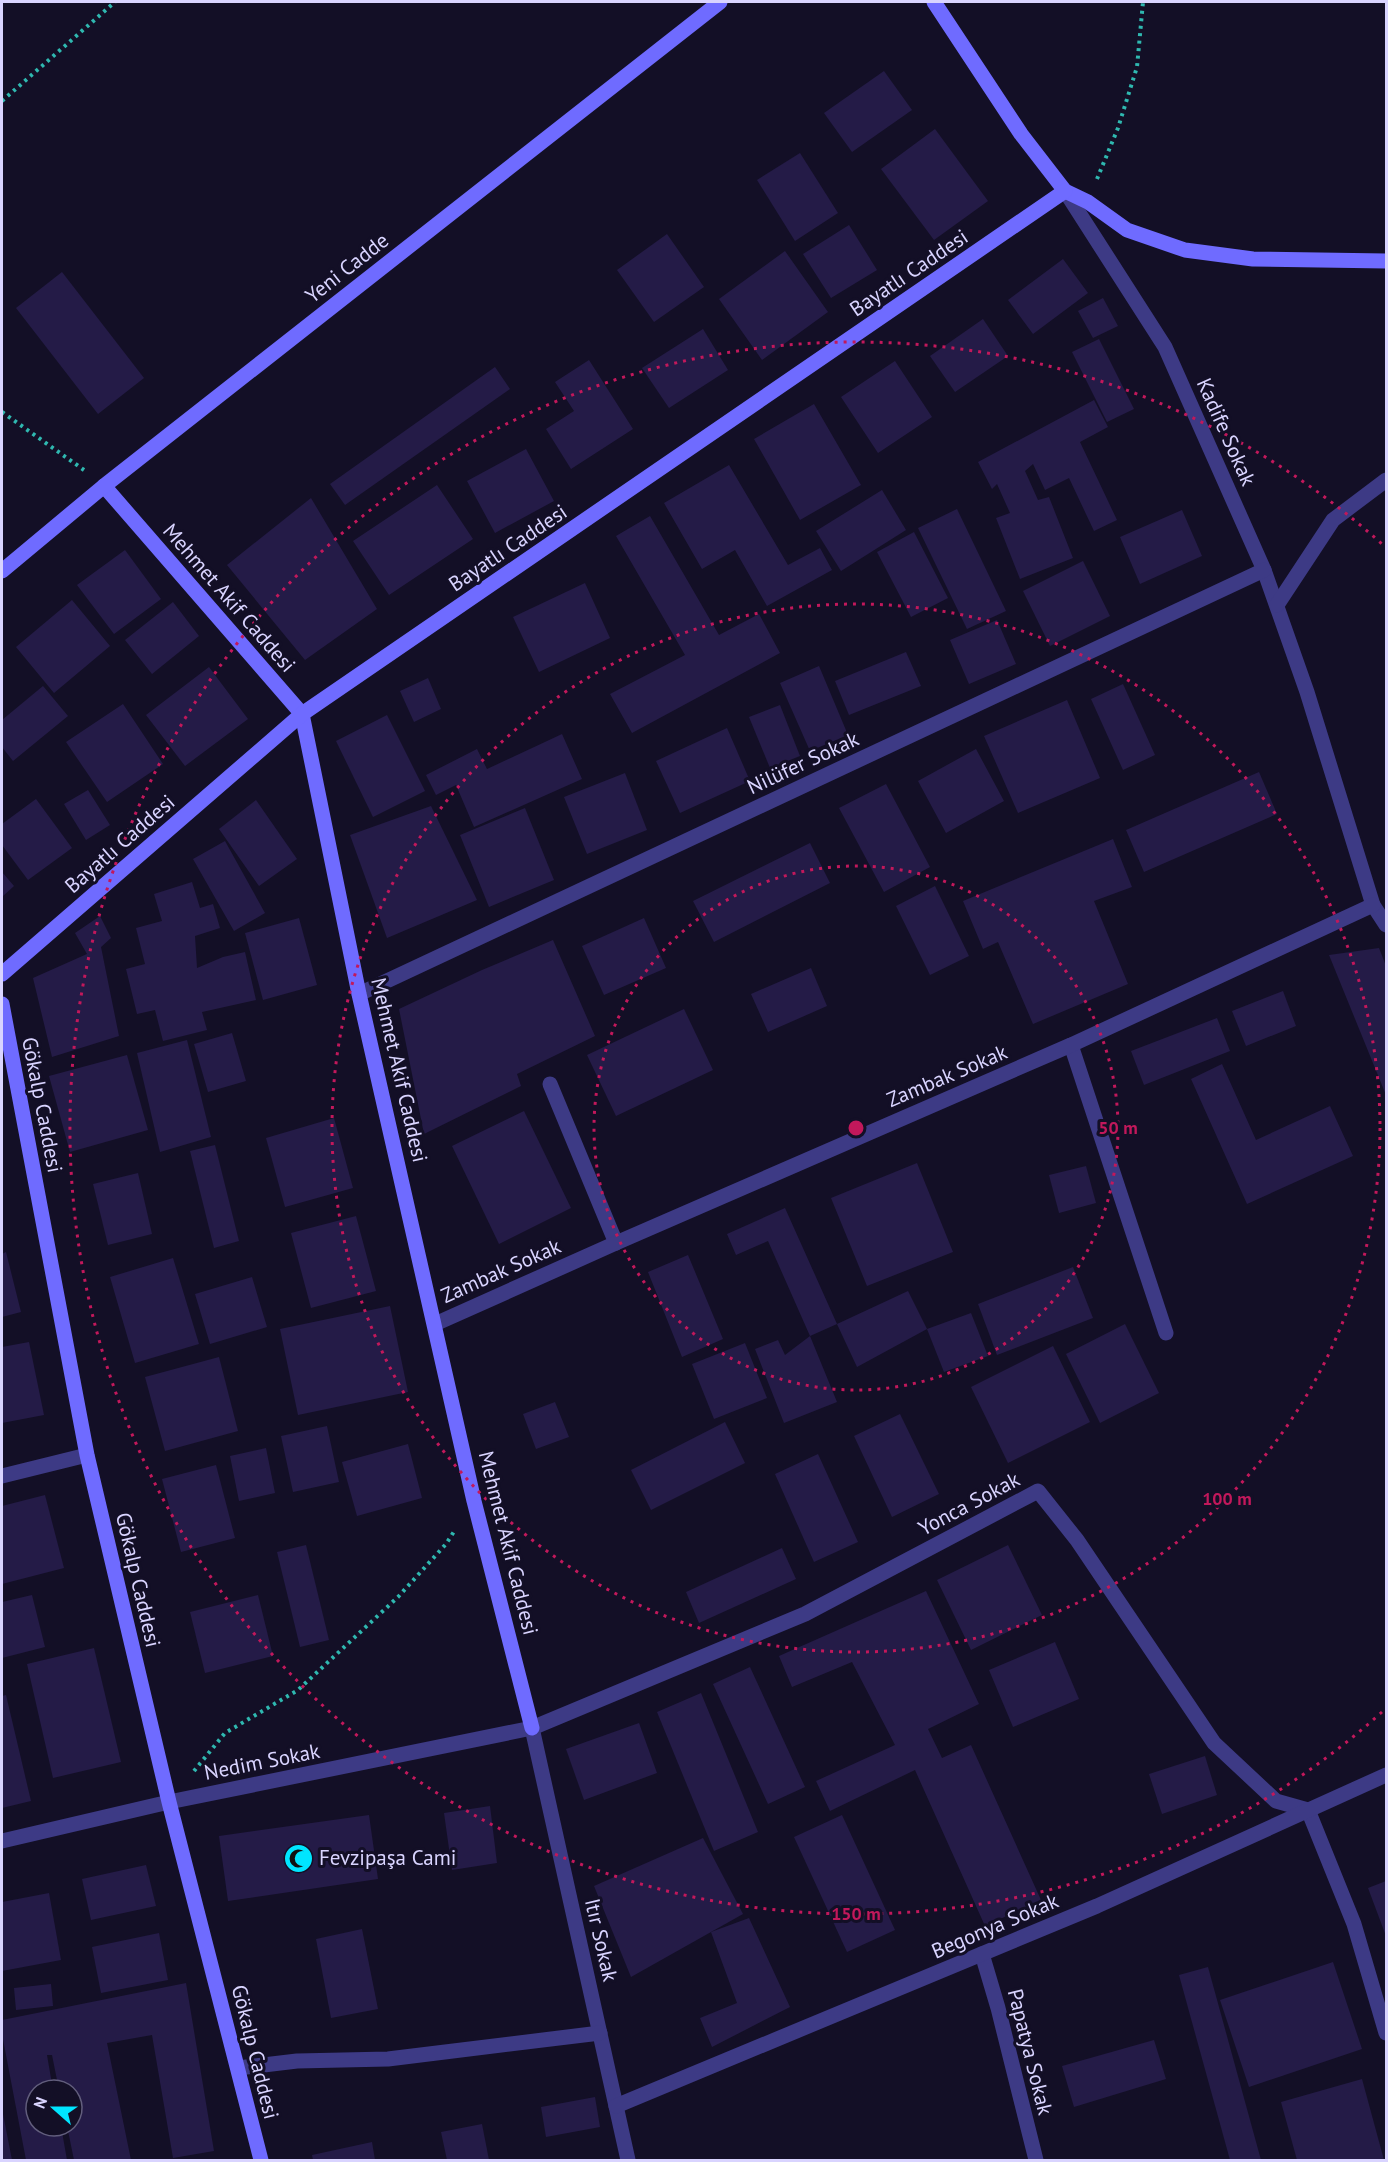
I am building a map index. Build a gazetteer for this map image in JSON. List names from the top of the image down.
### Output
{
  "streets": {
    "street": [
      "Yeni Cadde",
      "Bayatlı Caddesi",
      "Kadife Sokak",
      "Mehmet Akif Caddesi",
      "Nilüfer Sokak",
      "Zambak Sokak",
      "Gökalp Caddesi",
      "Yonca Sokak",
      "Nedim Sokak",
      "Begonya Sokak",
      "Itır Sokak",
      "Papatya Sokak"
    ]
  },
  "crossings": [
    ["Yeni Cadde", "Mehmet Akif Caddesi"],
    ["Bayatlı Caddesi", "Kadife Sokak"],
    ["Bayatlı Caddesi", "Mehmet Akif Caddesi"],
    ["Kadife Sokak", "Nilüfer Sokak"],
    ["Kadife Sokak", "Zambak Sokak"],
    ["Mehmet Akif Caddesi", "Nilüfer Sokak"],
    ["Mehmet Akif Caddesi", "Zambak Sokak"],
    ["Mehmet Akif Caddesi", "Yonca Sokak"],
    ["Mehmet Akif Caddesi", "Nedim Sokak"],
    ["Mehmet Akif Caddesi", "Itır Sokak"],
    ["Gökalp Caddesi", "Nedim Sokak"],
    ["Yonca Sokak", "Nedim Sokak"],
    ["Yonca Sokak", "Begonya Sokak"],
    ["Yonca Sokak", "Itır Sokak"],
    ["Nedim Sokak", "Itır Sokak"],
    ["Begonya Sokak", "Itır Sokak"],
    ["Begonya Sokak", "Papatya Sokak"]
  ],
  "places": {
    "mosque": ["Fevzipaşa Cami"]
  },
  "north": "left",
  "rings": ["50 m", "100 m", "150 m"]
}
